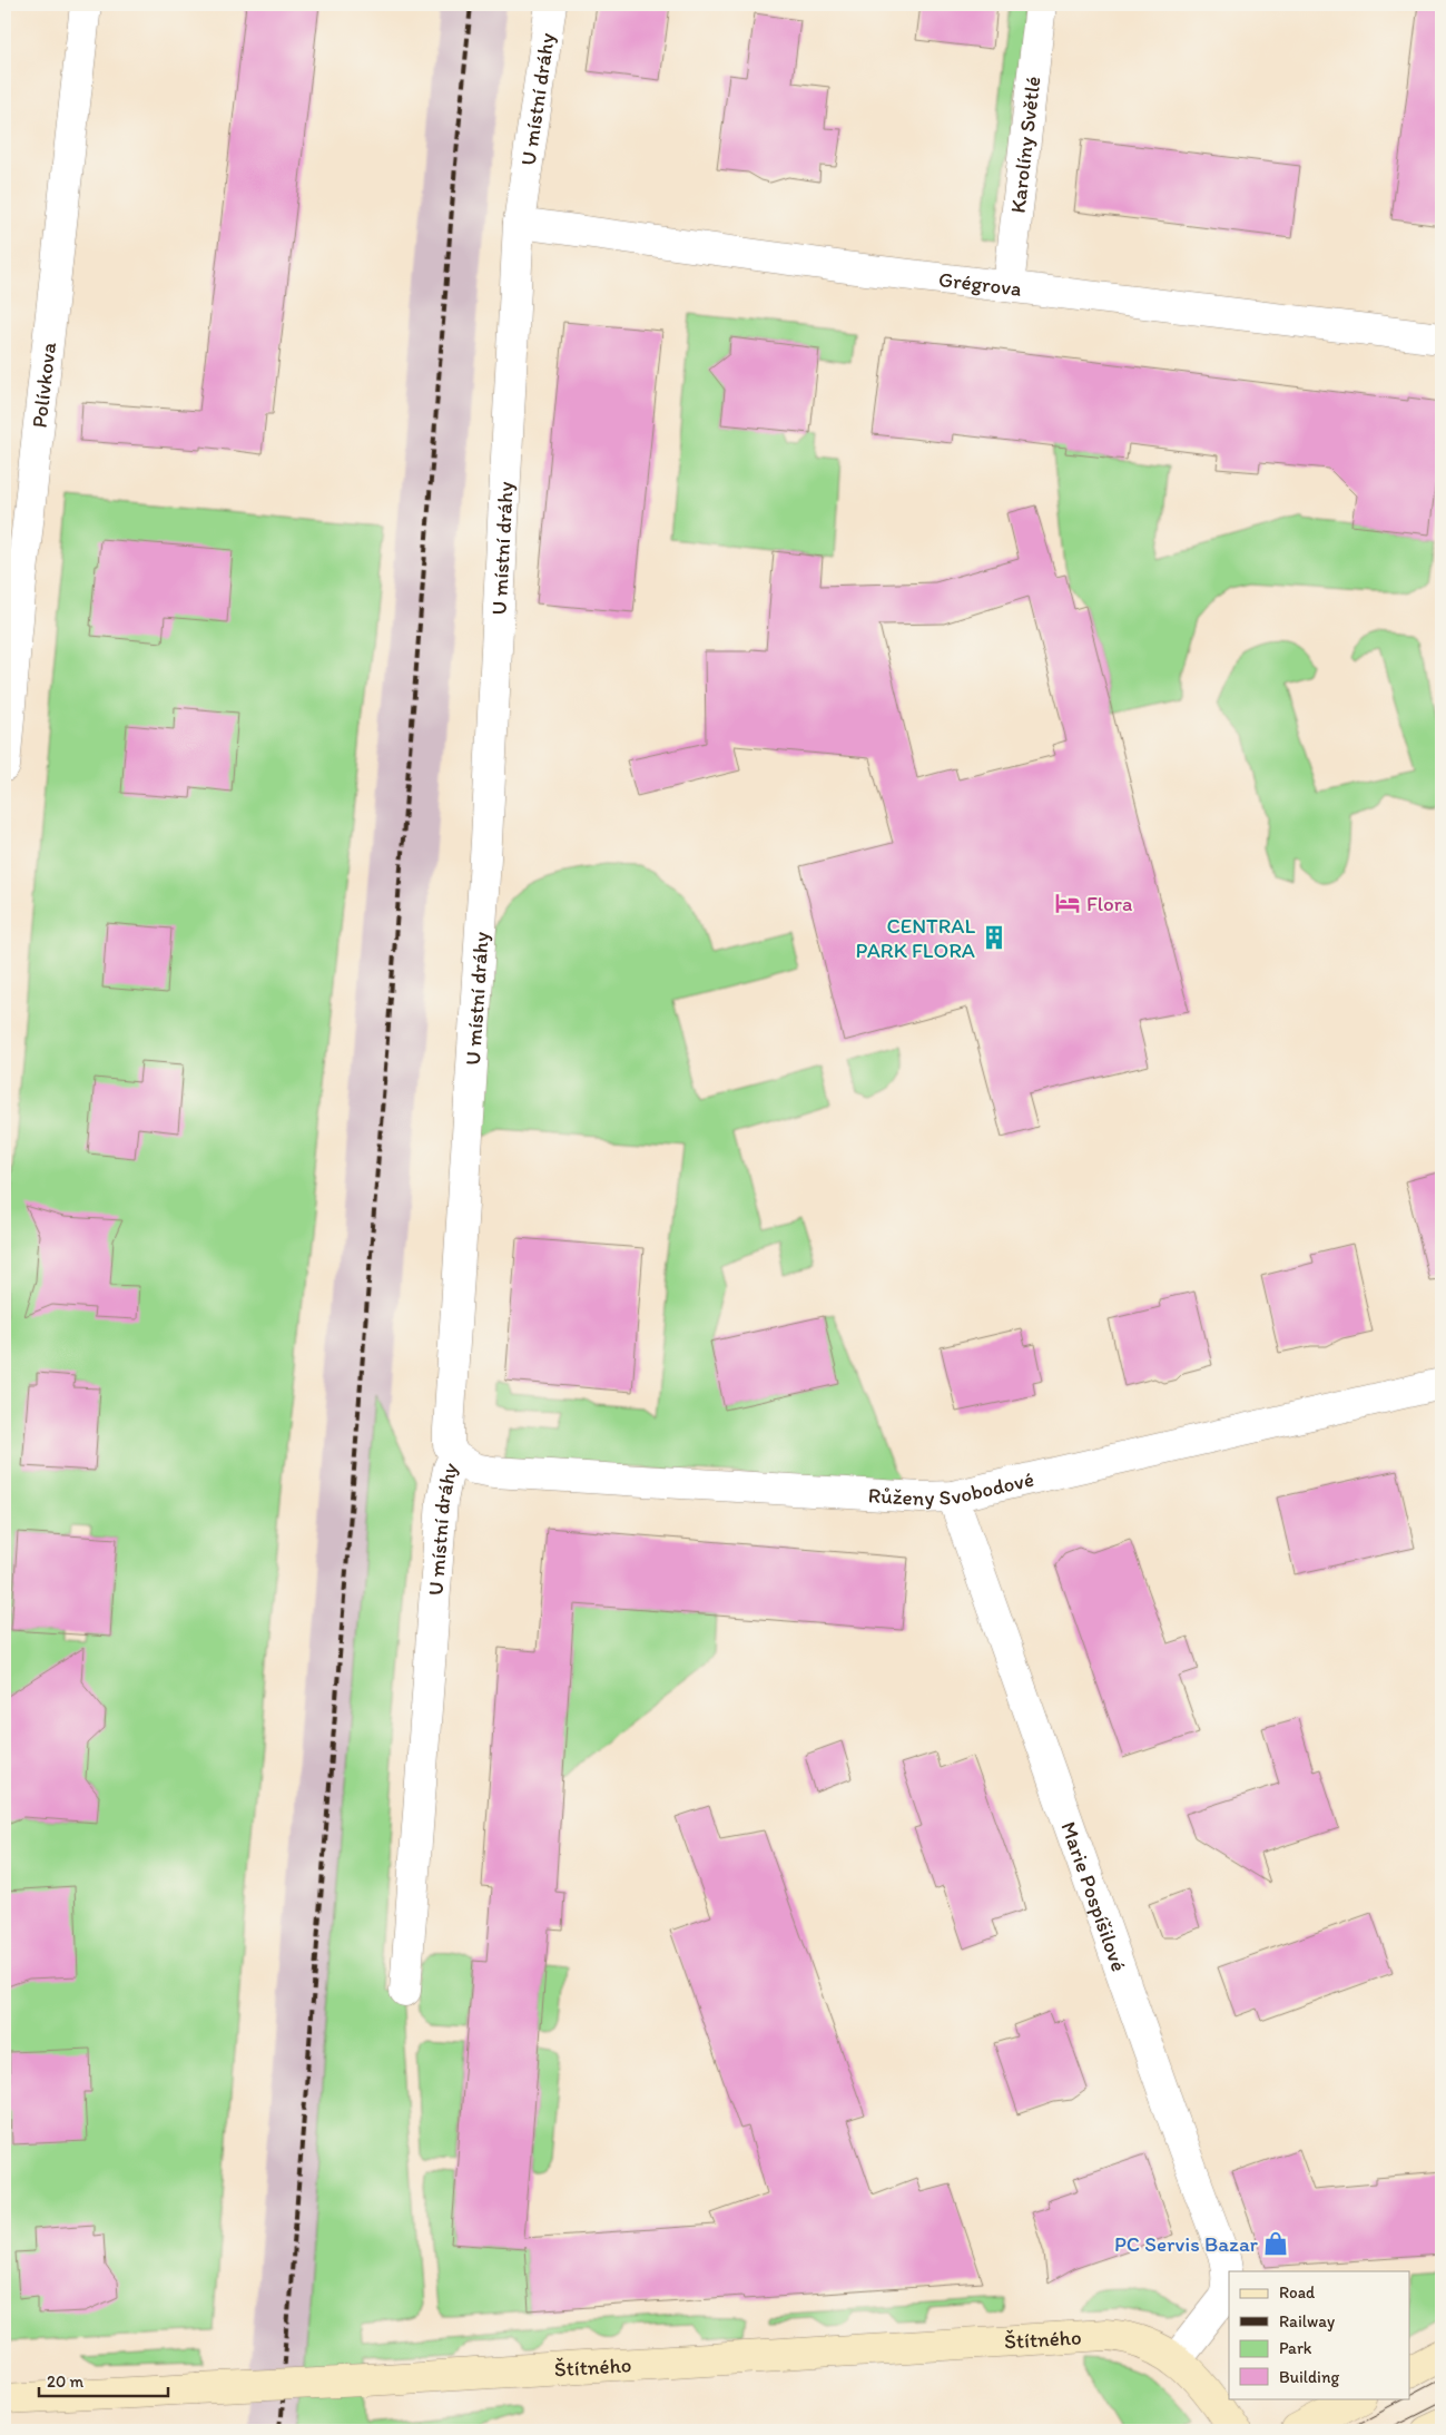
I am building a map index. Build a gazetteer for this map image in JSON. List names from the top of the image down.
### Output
{
  "streets": {
    "street": [
      "U místní dráhy",
      "Karolíny Světlé",
      "Grégrova",
      "Polívkova",
      "Růženy Svobodové",
      "Marie Pospíšilové",
      "Štítného"
    ]
  },
  "crossings": [
    ["U místní dráhy", "Grégrova"],
    ["U místní dráhy", "Růženy Svobodové"],
    ["Karolíny Světlé", "Grégrova"],
    ["Růženy Svobodové", "Marie Pospíšilové"]
  ],
  "places": {
    "hotel": ["Flora"],
    "building": ["CENTRAL PARK FLORA"],
    "shop": ["PC Servis Bazar"]
  },
  "legend": [
    "Road",
    "Railway",
    "Park",
    "Building"
  ],
  "scale_bar": "20 m"
}
